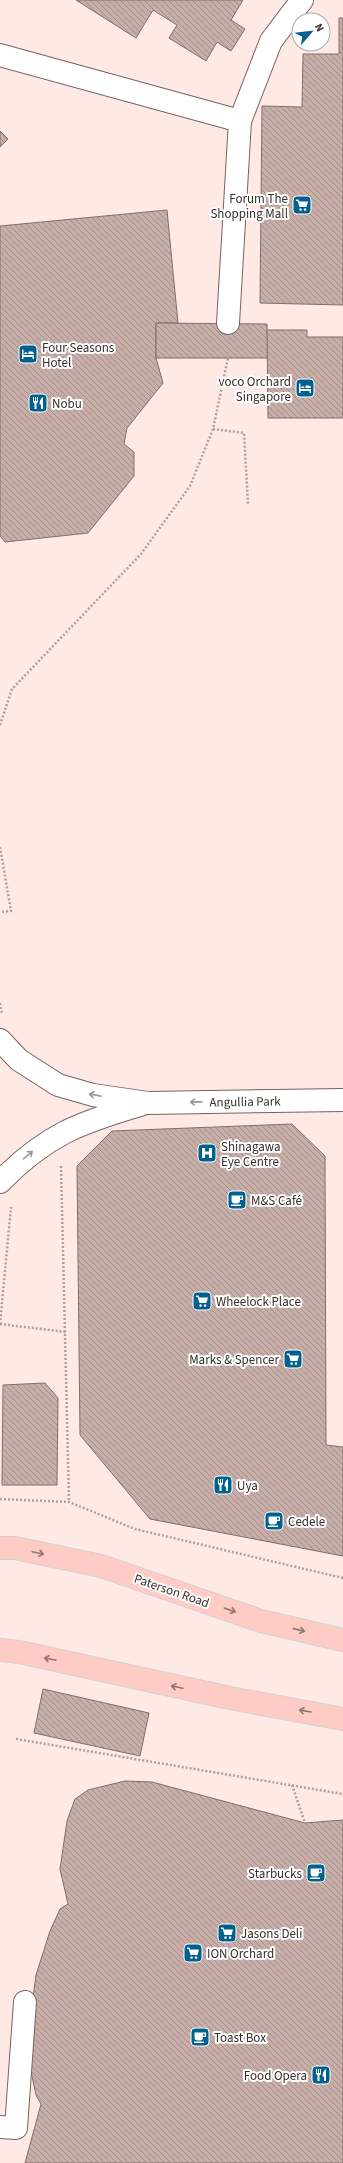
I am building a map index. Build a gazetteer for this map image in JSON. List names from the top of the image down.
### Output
{
  "streets": {
    "main road": ["Paterson Road"],
    "street": ["Angullia Park"]
  },
  "places": {
    "supermarket": [
      "Forum The Shopping Mall",
      "Wheelock Place",
      "Marks & Spencer",
      "Jasons Deli",
      "ION Orchard"
    ],
    "hotel": ["Four Seasons Hotel", "voco Orchard Singapore"],
    "restaurant": ["Nobu", "Uya", "Food Opera"],
    "hospital": ["Shinagawa Eye Centre"],
    "cafe": [
      "M&S Café",
      "Cedele",
      "Starbucks",
      "Toast Box"
    ]
  },
  "north": "top right"
}
